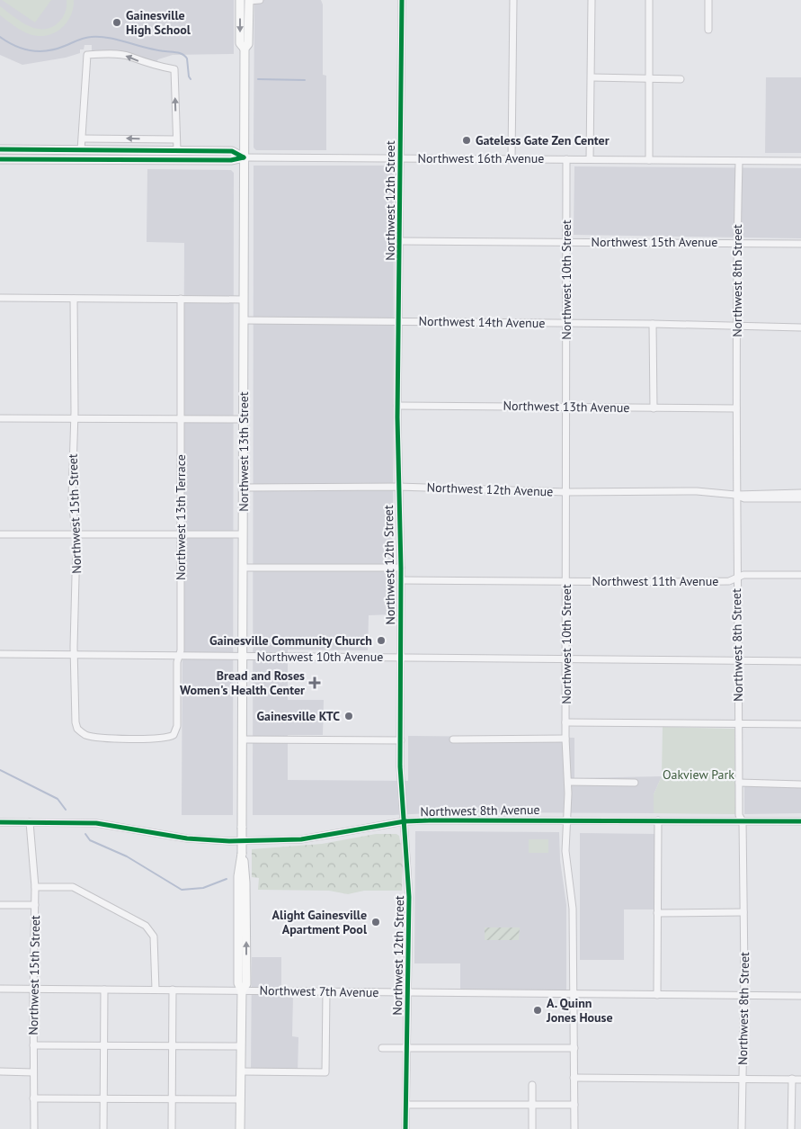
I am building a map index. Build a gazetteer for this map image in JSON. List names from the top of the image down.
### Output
{
  "streets": {
    "main road": ["Northwest 16th Avenue", "Northwest 13th Street"],
    "street": [
      "Northwest 12th Street",
      "Northwest 15th Avenue",
      "Northwest 10th Street",
      "Northwest 8th Street",
      "Northwest 14th Avenue",
      "Northwest 13th Avenue",
      "Northwest 12th Avenue",
      "Northwest 15th Street",
      "Northwest 13th Terrace",
      "Northwest 11th Avenue",
      "Northwest 10th Avenue",
      "Northwest 8th Avenue",
      "Northwest 7th Avenue"
    ]
  },
  "crossings": [
    ["Northwest 16th Avenue", "Northwest 12th Street"],
    ["Northwest 16th Avenue", "Northwest 10th Street"],
    ["Northwest 16th Avenue", "Northwest 8th Street"],
    ["Northwest 16th Avenue", "Northwest 13th Street"],
    ["Northwest 12th Street", "Northwest 15th Avenue"],
    ["Northwest 12th Street", "Northwest 14th Avenue"],
    ["Northwest 12th Street", "Northwest 13th Avenue"],
    ["Northwest 12th Street", "Northwest 12th Avenue"],
    ["Northwest 12th Street", "Northwest 11th Avenue"],
    ["Northwest 12th Street", "Northwest 10th Avenue"],
    ["Northwest 12th Street", "Northwest 8th Avenue"],
    ["Northwest 12th Street", "Northwest 7th Avenue"],
    ["Northwest 15th Avenue", "Northwest 10th Street"],
    ["Northwest 15th Avenue", "Northwest 8th Street"],
    ["Northwest 10th Street", "Northwest 14th Avenue"],
    ["Northwest 10th Street", "Northwest 13th Avenue"],
    ["Northwest 10th Street", "Northwest 12th Avenue"],
    ["Northwest 10th Street", "Northwest 11th Avenue"],
    ["Northwest 10th Street", "Northwest 10th Avenue"],
    ["Northwest 10th Street", "Northwest 8th Avenue"],
    ["Northwest 10th Street", "Northwest 7th Avenue"],
    ["Northwest 8th Street", "Northwest 14th Avenue"],
    ["Northwest 8th Street", "Northwest 13th Avenue"],
    ["Northwest 8th Street", "Northwest 12th Avenue"],
    ["Northwest 8th Street", "Northwest 11th Avenue"],
    ["Northwest 8th Street", "Northwest 10th Avenue"],
    ["Northwest 8th Street", "Northwest 8th Avenue"],
    ["Northwest 8th Street", "Northwest 7th Avenue"],
    ["Northwest 14th Avenue", "Northwest 13th Street"],
    ["Northwest 13th Street", "Northwest 12th Avenue"],
    ["Northwest 13th Street", "Northwest 10th Avenue"],
    ["Northwest 13th Street", "Northwest 7th Avenue"],
    ["Northwest 15th Street", "Northwest 13th Terrace"],
    ["Northwest 15th Street", "Northwest 10th Avenue"],
    ["Northwest 15th Street", "Northwest 8th Avenue"],
    ["Northwest 15th Street", "Northwest 7th Avenue"],
    ["Northwest 13th Terrace", "Northwest 10th Avenue"]
  ],
  "parks": ["Oakview Park"],
  "places": {
    "other": [
      "Gainesville High School",
      "Gateless Gate Zen Center",
      "Gainesville Community Church",
      "Gainesville KTC",
      "Alight Gainesville Apartment Pool",
      "A. Quinn Jones House"
    ],
    "health": ["Bread and Roses Women's Health Center"]
  }
}
